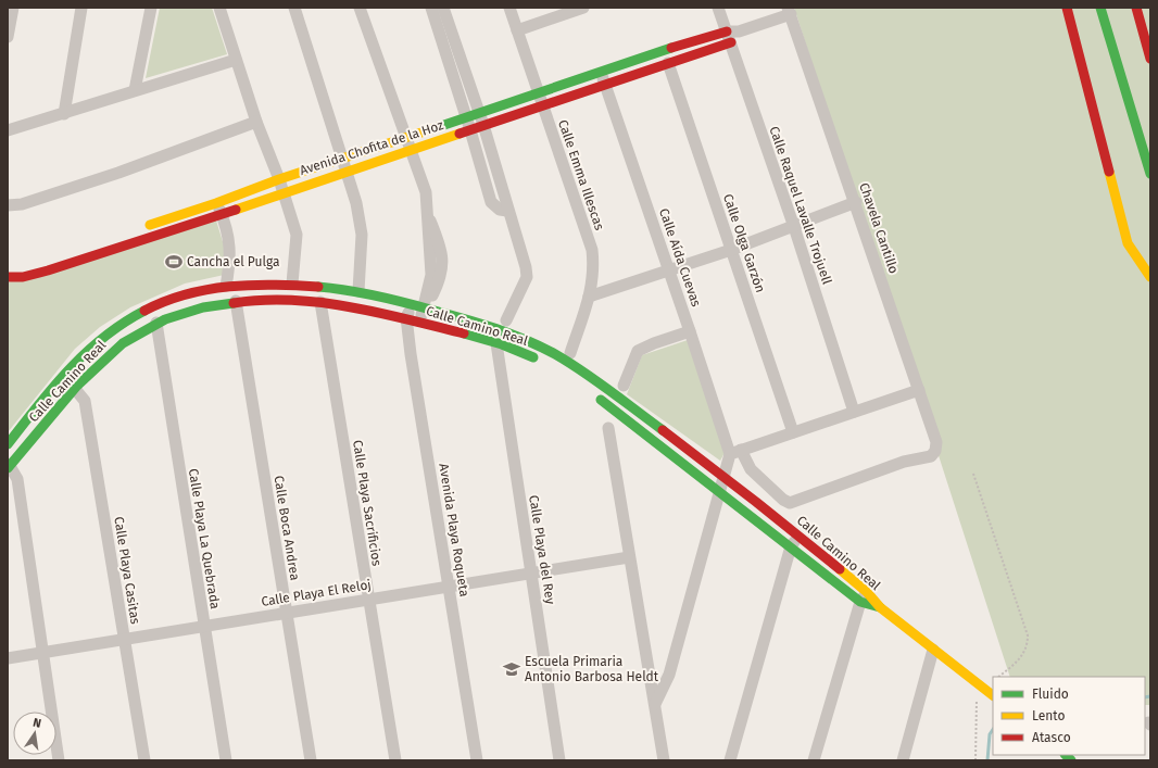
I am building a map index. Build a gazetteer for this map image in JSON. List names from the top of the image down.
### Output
{
  "streets": {
    "main road": ["Avenida Chofita de la Hoz", "Calle Camino Real"],
    "street": [
      "Calle Emma Illescas",
      "Calle Raquel Lavalle Trojuell",
      "Chavela Cantillo",
      "Calle Olga Garzón",
      "Calle Aída Cuevas",
      "Calle Playa Sacrificios",
      "Calle Boca Andrea",
      "Avenida Playa Roqueta",
      "Calle Playa La Quebrada",
      "Calle Playa del Rey",
      "Calle Playa Casitas",
      "Calle Playa El Reloj"
    ]
  },
  "crossings": [
    ["Avenida Chofita de la Hoz", "Calle Emma Illescas"],
    ["Avenida Chofita de la Hoz", "Calle Raquel Lavalle Trojuell"],
    ["Avenida Chofita de la Hoz", "Chavela Cantillo"],
    ["Avenida Chofita de la Hoz", "Calle Olga Garzón"],
    ["Avenida Chofita de la Hoz", "Calle Aída Cuevas"],
    ["Chavela Cantillo", "Calle Aída Cuevas"],
    ["Calle Camino Real", "Calle Playa Sacrificios"],
    ["Calle Camino Real", "Calle Boca Andrea"],
    ["Calle Camino Real", "Avenida Playa Roqueta"],
    ["Calle Camino Real", "Calle Playa La Quebrada"],
    ["Calle Camino Real", "Calle Playa del Rey"],
    ["Calle Camino Real", "Calle Playa Casitas"],
    ["Calle Playa Sacrificios", "Calle Playa El Reloj"],
    ["Calle Boca Andrea", "Calle Playa El Reloj"],
    ["Avenida Playa Roqueta", "Calle Playa El Reloj"],
    ["Calle Playa La Quebrada", "Calle Playa El Reloj"],
    ["Calle Playa del Rey", "Calle Playa El Reloj"],
    ["Calle Playa Casitas", "Calle Playa El Reloj"]
  ],
  "places": {
    "sports": ["Cancha el Pulga"],
    "school or university": ["Escuela Primaria Antonio Barbosa Heldt"]
  },
  "legend": ["Fluido", "Lento", "Atasco"],
  "north": "top"
}
